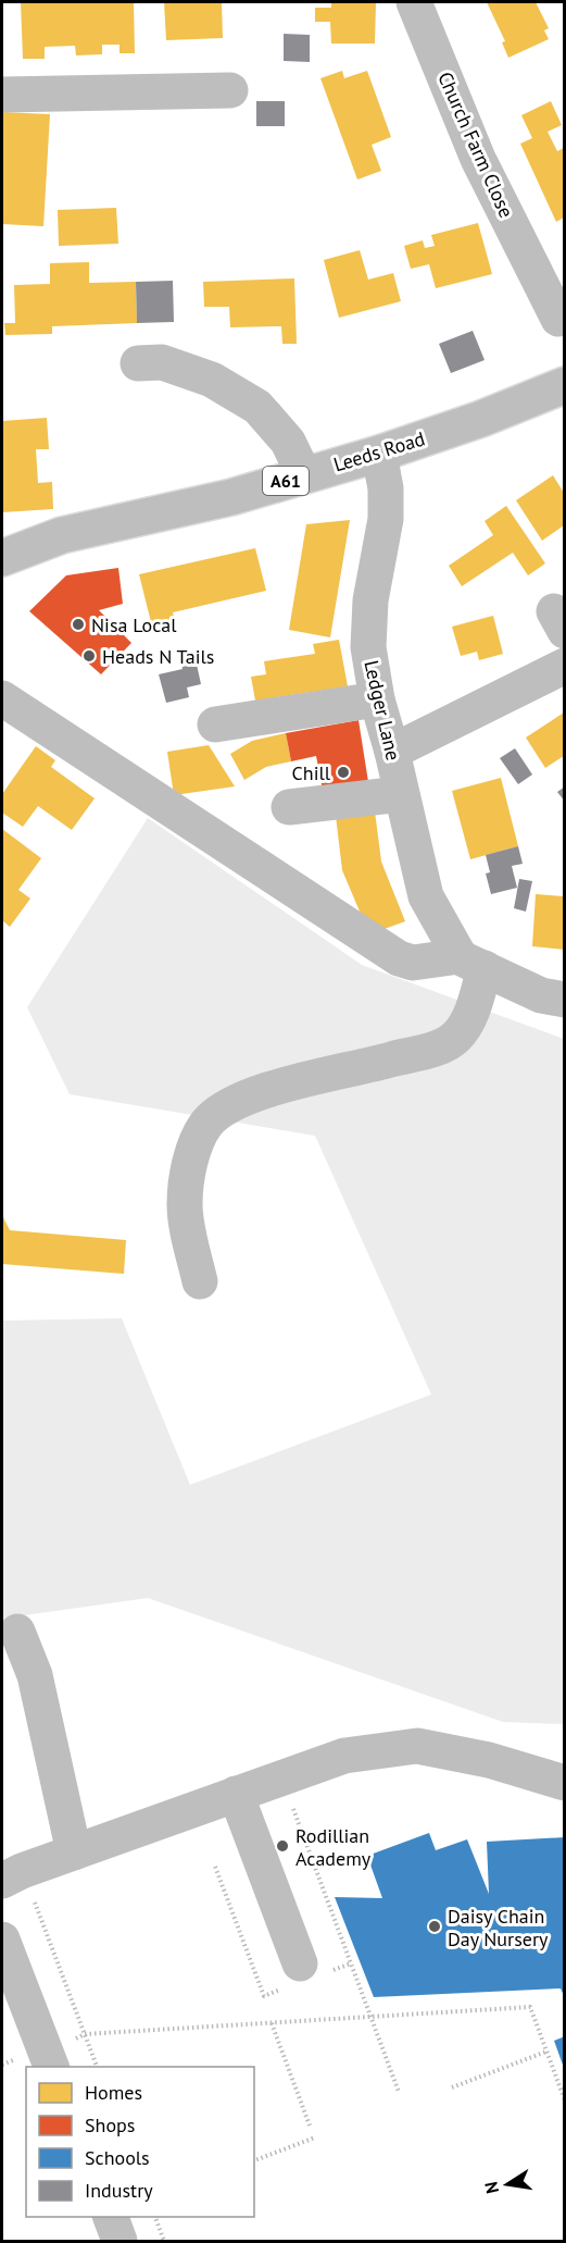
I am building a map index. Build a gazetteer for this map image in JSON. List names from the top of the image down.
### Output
{
  "streets": {
    "street": [
      "Church Farm Close",
      "Leeds Road",
      "A61",
      "Ledger Lane"
    ]
  },
  "crossings": [
    ["Leeds Road", "Ledger Lane"]
  ],
  "places": [
    "Nisa Local",
    "Heads N Tails",
    "Chill",
    "Rodillian Academy",
    "Daisy Chain Day Nursery"
  ],
  "legend": [
    "Homes",
    "Shops",
    "Schools",
    "Industry"
  ],
  "north": "left"
}
